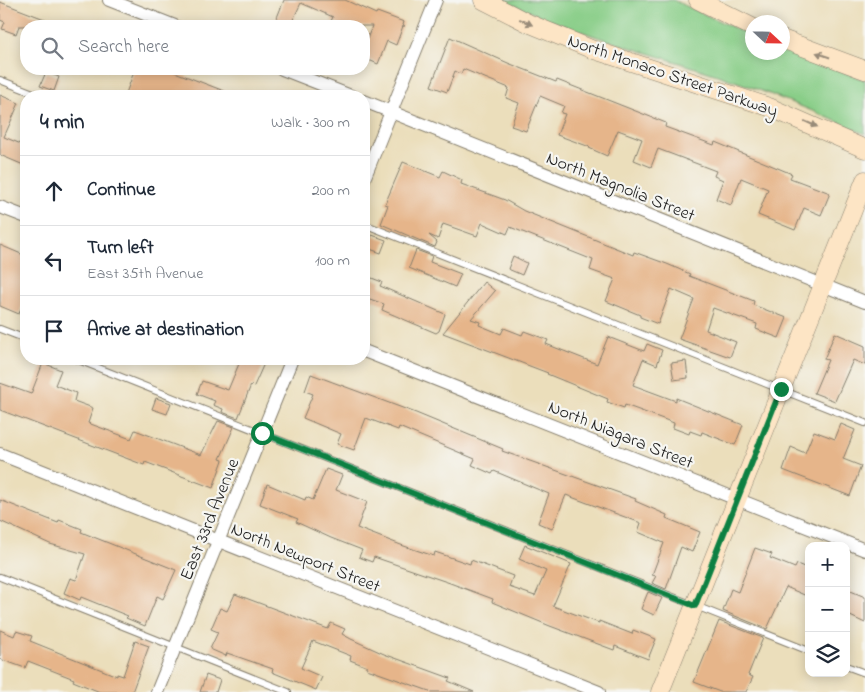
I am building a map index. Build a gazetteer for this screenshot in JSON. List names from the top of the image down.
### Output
{
  "streets": {
    "street": [
      "North Monaco Street Parkway",
      "North Magnolia Street",
      "North Niagara Street",
      "East 33rd Avenue",
      "North Newport Street"
    ]
  },
  "crossings": [
    ["East 33rd Avenue", "North Newport Street"]
  ],
  "north": "right",
  "page": {
    "search": "Search here",
    "heading": ["4 min", "Walk · 300 m"],
    "list": [
      ["Continue", "200 m"],
      ["Turn left", "East 35th Avenue", "100 m"],
      "Arrive at destination"
    ],
    "map_buttons": ["+", "−"]
  }
}
